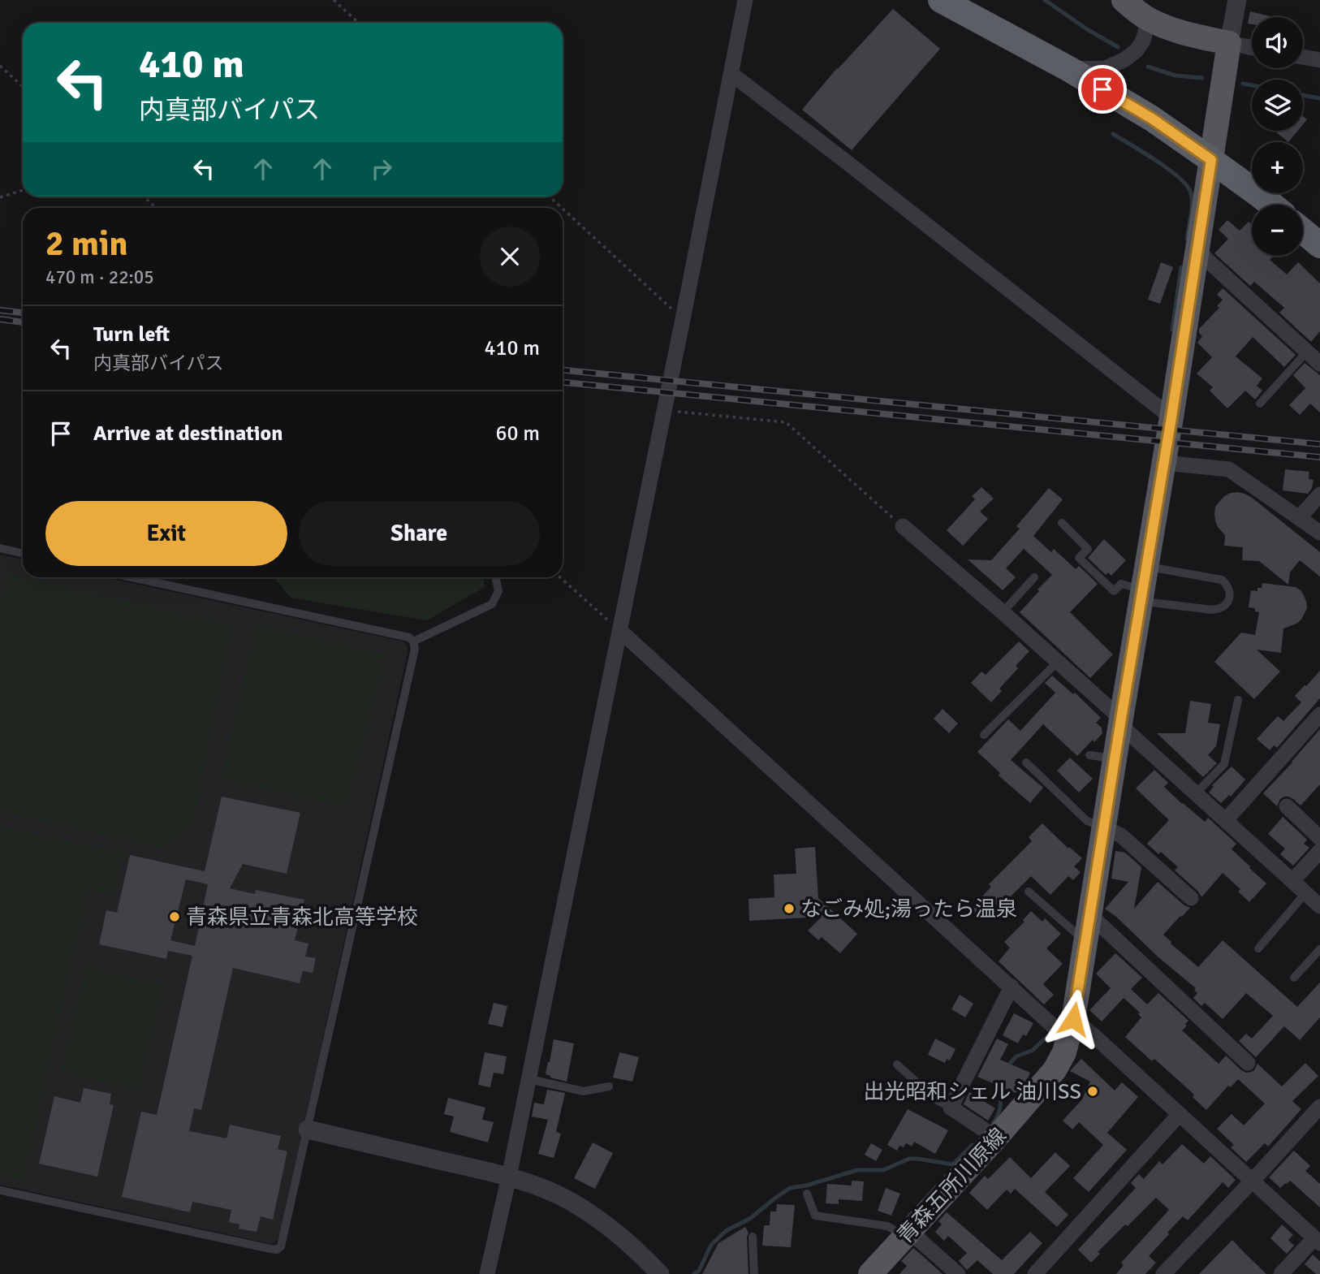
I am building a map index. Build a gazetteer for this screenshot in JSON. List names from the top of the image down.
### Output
{
  "streets": {
    "main road": ["青森五所川原線"]
  },
  "places": ["なごみ処;湯ったら温泉", "青森県立青森北高等学校", "出光昭和シェル 油川SS"],
  "page": {
    "map_buttons": ["+", "−"],
    "turn": ["410 m", "内真部バイパス"],
    "heading": ["2 min", "470 m · 22:05"],
    "list": [
      {
        "name": "Turn left",
        "note": "内真部バイパス",
        "value": "410 m"
      },
      {
        "name": "Arrive at destination",
        "value": "60 m"
      }
    ],
    "buttons": ["Exit", "Share"]
  }
}
